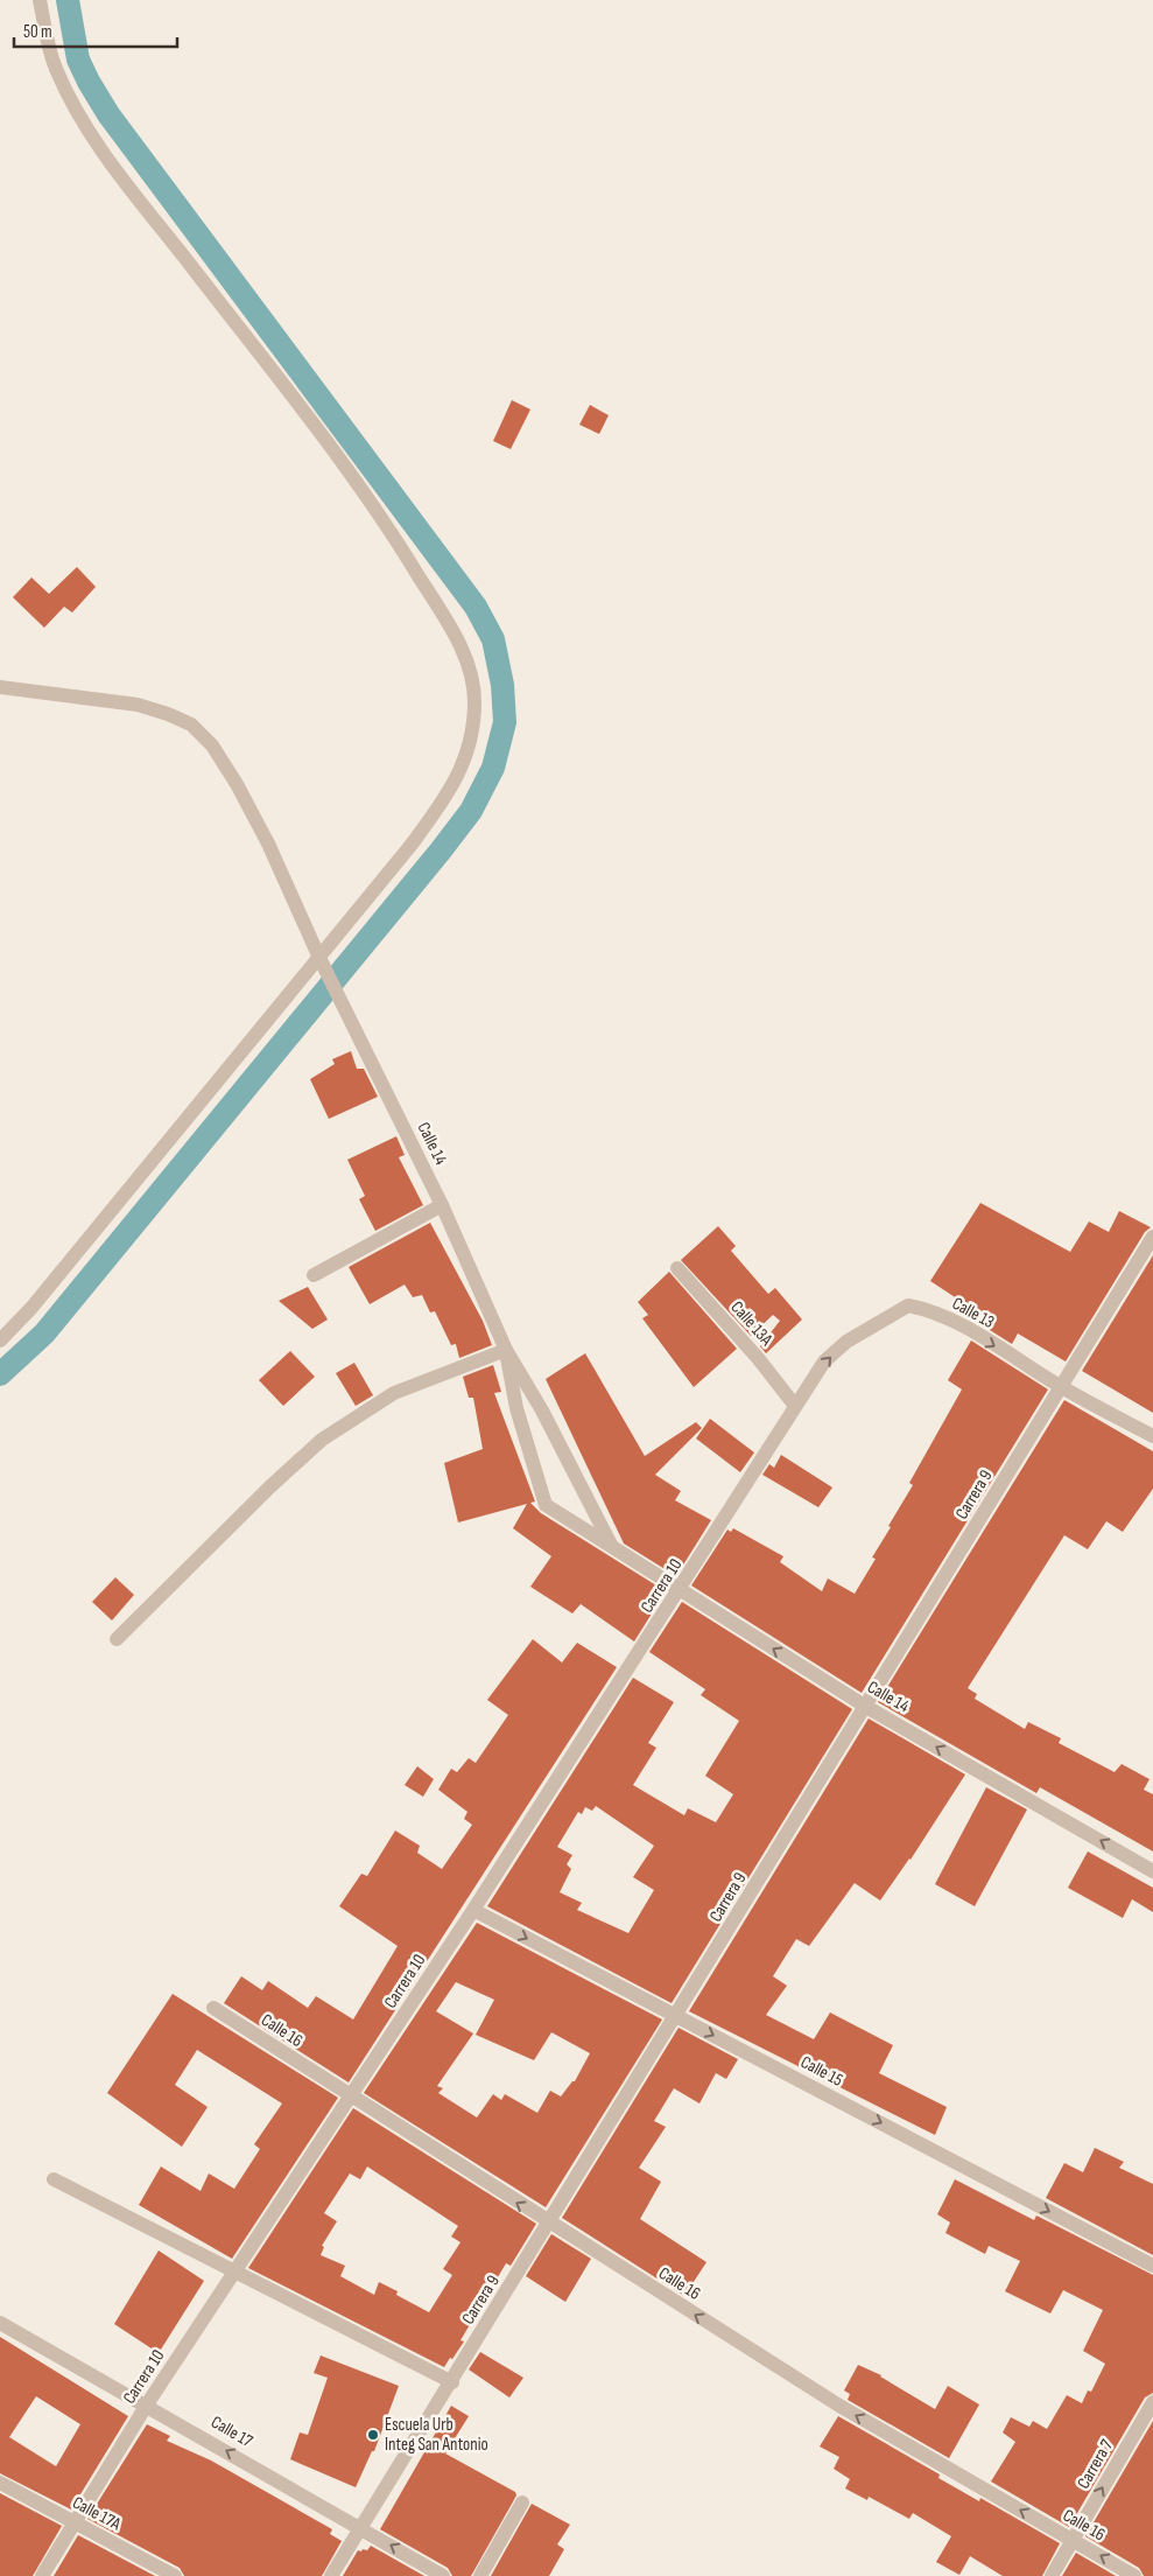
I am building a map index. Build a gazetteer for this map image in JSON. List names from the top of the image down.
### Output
{
  "streets": {
    "street": [
      "Calle 14",
      "Calle 13",
      "Calle 13A",
      "Carrera 9",
      "Carrera 10",
      "Calle 16",
      "Calle 15",
      "Calle 17",
      "Carrera 7",
      "Calle 17A"
    ]
  },
  "crossings": [
    ["Calle 14", "Carrera 9"],
    ["Calle 14", "Carrera 10"],
    ["Calle 13", "Calle 13A"],
    ["Calle 13", "Carrera 9"],
    ["Calle 13", "Carrera 10"],
    ["Calle 13A", "Carrera 10"],
    ["Carrera 9", "Calle 16"],
    ["Carrera 9", "Calle 15"],
    ["Carrera 9", "Calle 17"],
    ["Carrera 10", "Calle 16"],
    ["Carrera 10", "Calle 15"],
    ["Carrera 10", "Calle 17"],
    ["Carrera 10", "Calle 17A"],
    ["Calle 16", "Carrera 7"]
  ],
  "one_way": [
    "Calle 13",
    "Calle 16",
    "Calle 15",
    "Calle 17",
    "Carrera 7"
  ],
  "places": ["Escuela Urb Integ San Antonio"],
  "scale_bar": "50 m"
}
